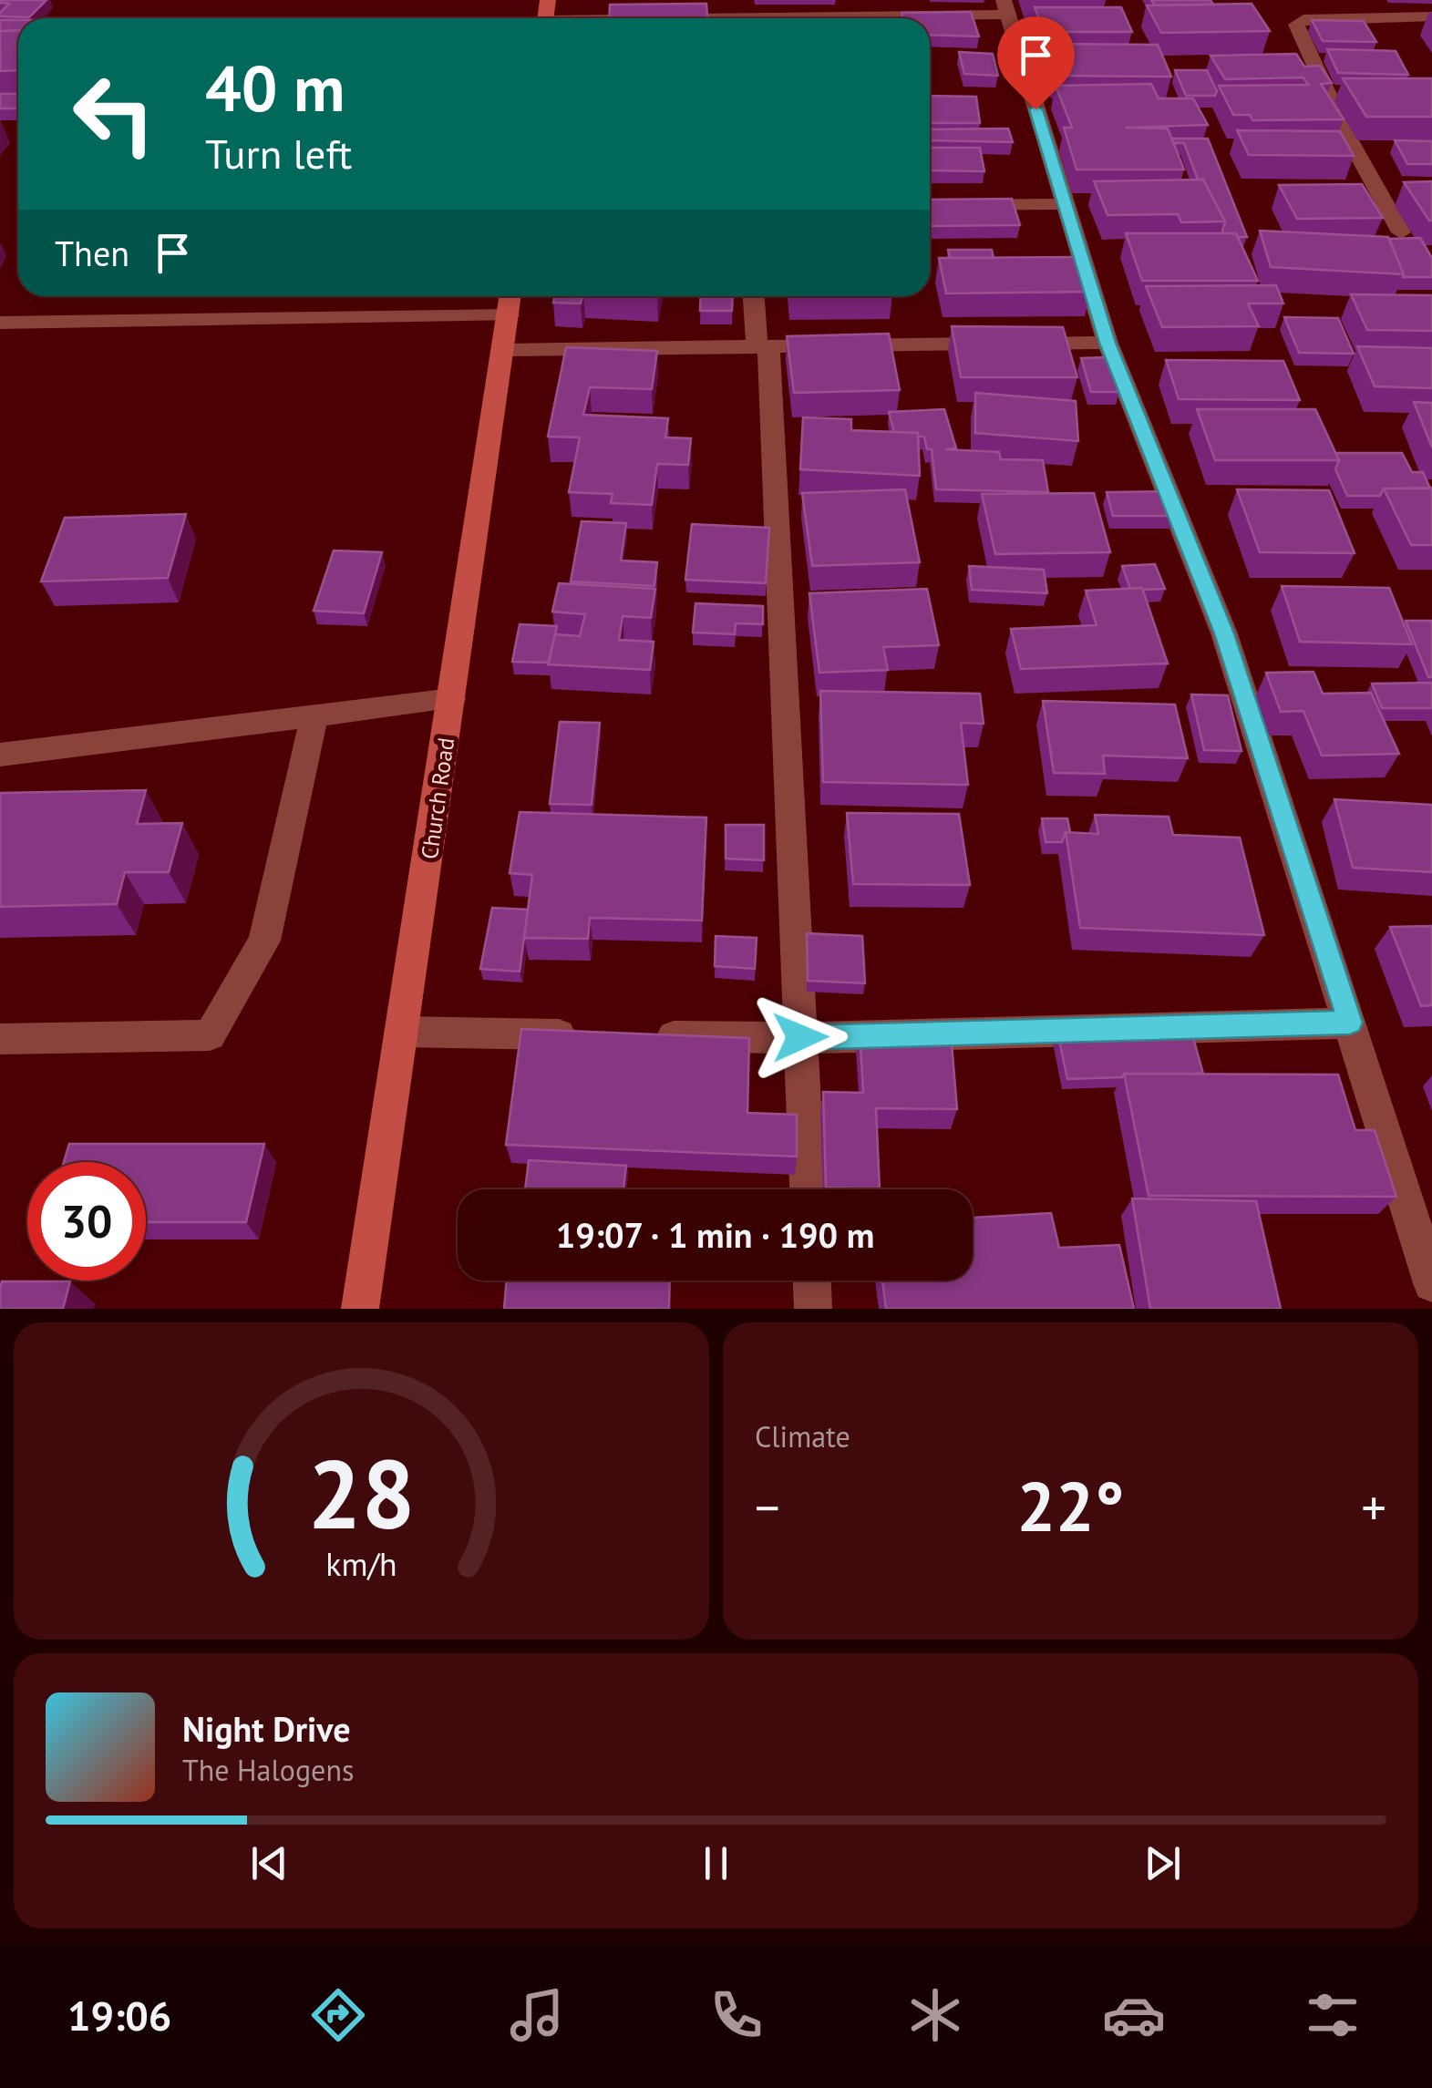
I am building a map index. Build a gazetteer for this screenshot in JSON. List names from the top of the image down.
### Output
{
  "streets": {
    "street": ["Church Road"]
  },
  "page": {
    "turn": ["40 m", "Turn left"],
    "then": "Then",
    "limit": "30",
    "trip": "19:07 · 1 min · 190 m",
    "tile": "Climate",
    "heat": ["−", "22°", "+"],
    "song": ["Night Drive", "The Halogens"],
    "tabs": "19:06",
    "gauge": ["28", "km/h"]
  }
}
